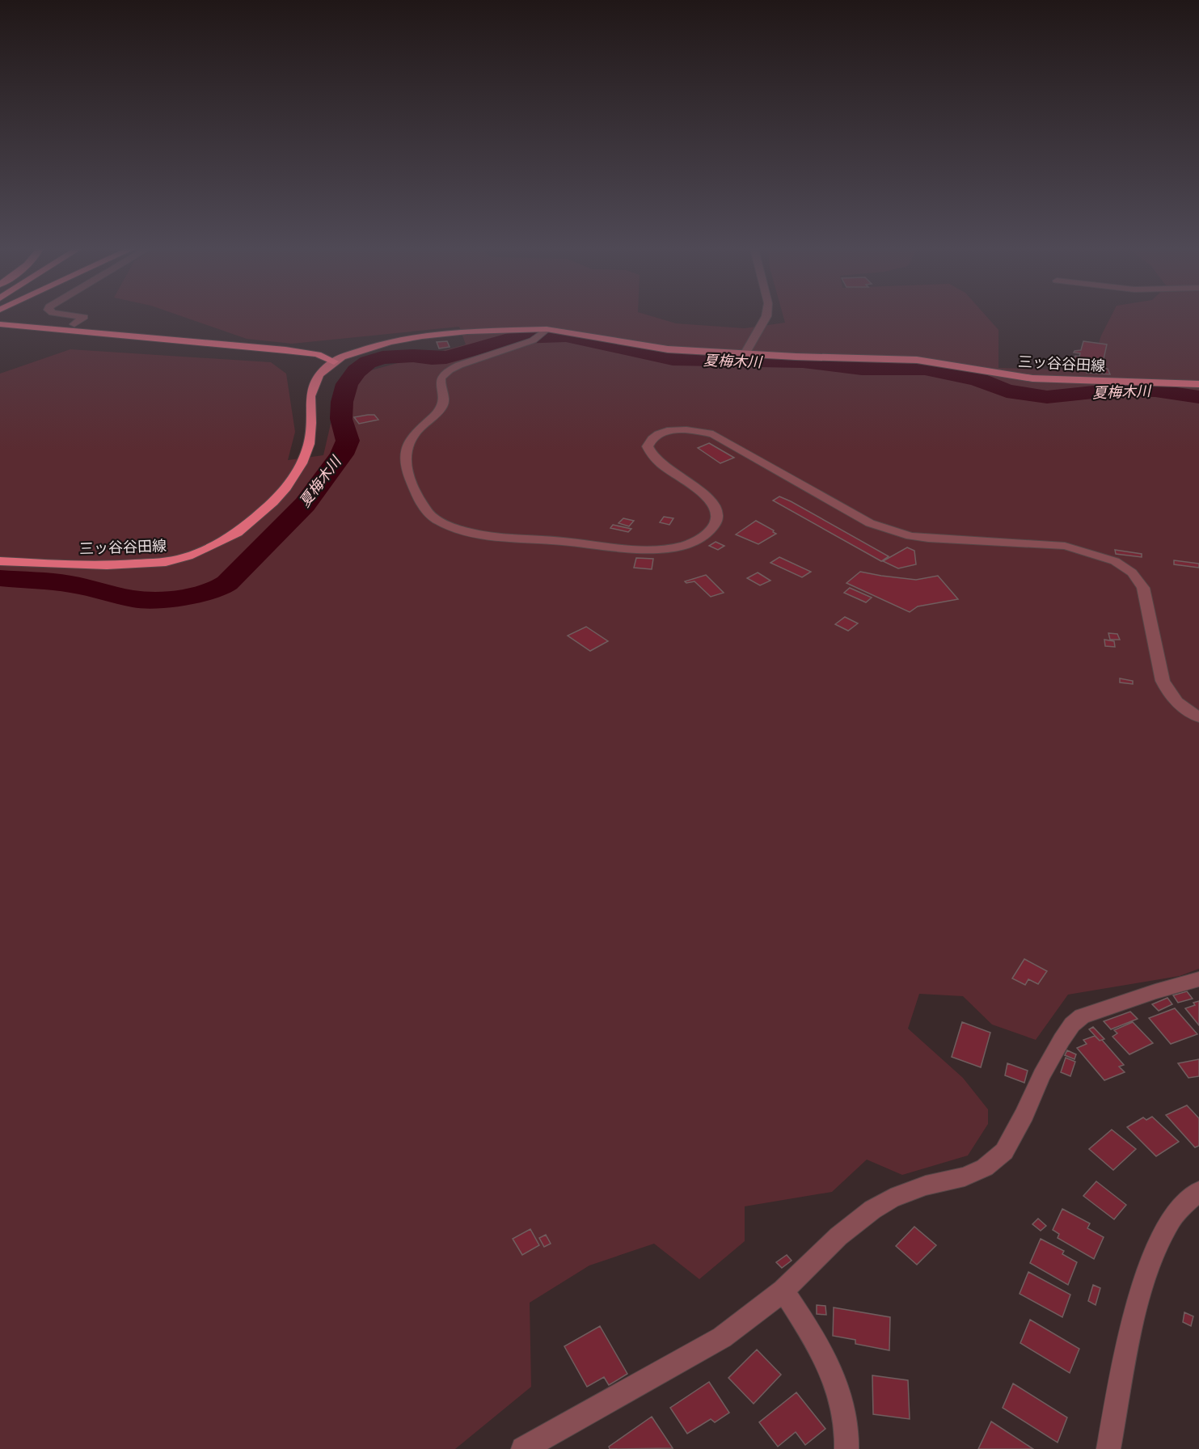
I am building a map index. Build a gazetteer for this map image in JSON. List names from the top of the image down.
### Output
{
  "streets": {
    "main road": ["三ッ谷谷田線"]
  },
  "water": ["夏梅木川"]
}
